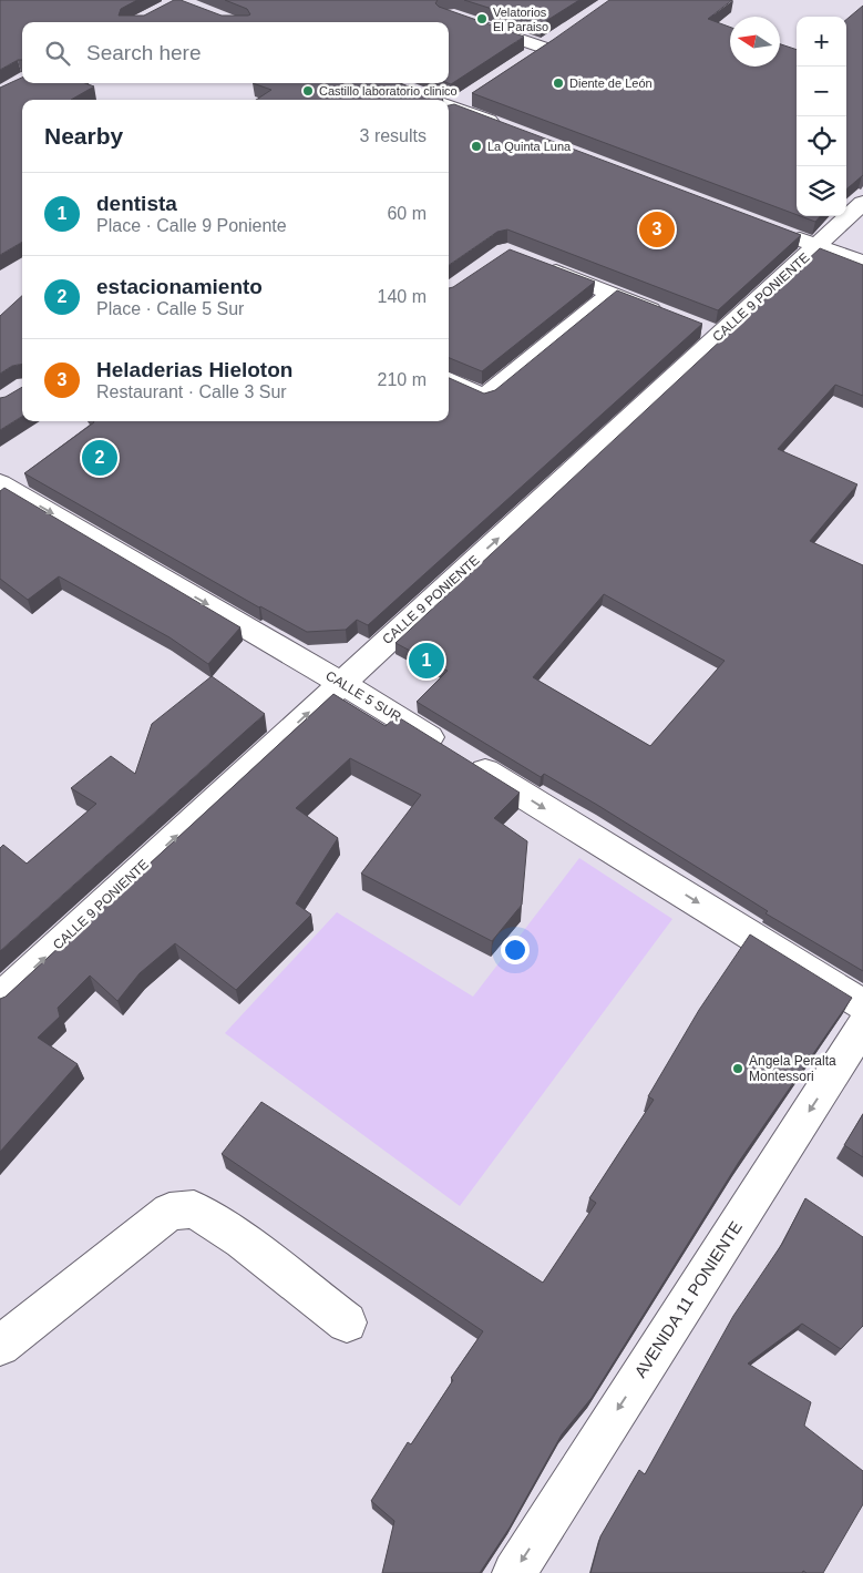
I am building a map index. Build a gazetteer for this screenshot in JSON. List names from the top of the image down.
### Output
{
  "streets": {
    "street": ["CALLE 9 PONIENTE", "CALLE 5 SUR", "AVENIDA 11 PONIENTE"]
  },
  "crossings": [
    ["CALLE 9 PONIENTE", "CALLE 5 SUR"]
  ],
  "one_way": ["CALLE 9 PONIENTE", "CALLE 5 SUR", "AVENIDA 11 PONIENTE"],
  "places": [
    "Velatorios El Paraiso",
    "Diente de León",
    "Castillo laboratorio clinico",
    "La Quinta Luna",
    "Angela Peralta Montessori"
  ],
  "north": "left",
  "page": {
    "map_buttons": ["+", "−"],
    "search": "Search here",
    "heading": ["Nearby", "3 results"],
    "list": [
      {
        "mark": "1",
        "name": "dentista",
        "note": "Place · Calle 9 Poniente",
        "value": "60 m"
      },
      {
        "mark": "2",
        "name": "estacionamiento",
        "note": "Place · Calle 5 Sur",
        "value": "140 m"
      },
      {
        "mark": "3",
        "name": "Heladerias Hieloton",
        "note": "Restaurant · Calle 3 Sur",
        "value": "210 m"
      }
    ],
    "pins": ["3", "2", "1"]
  }
}
